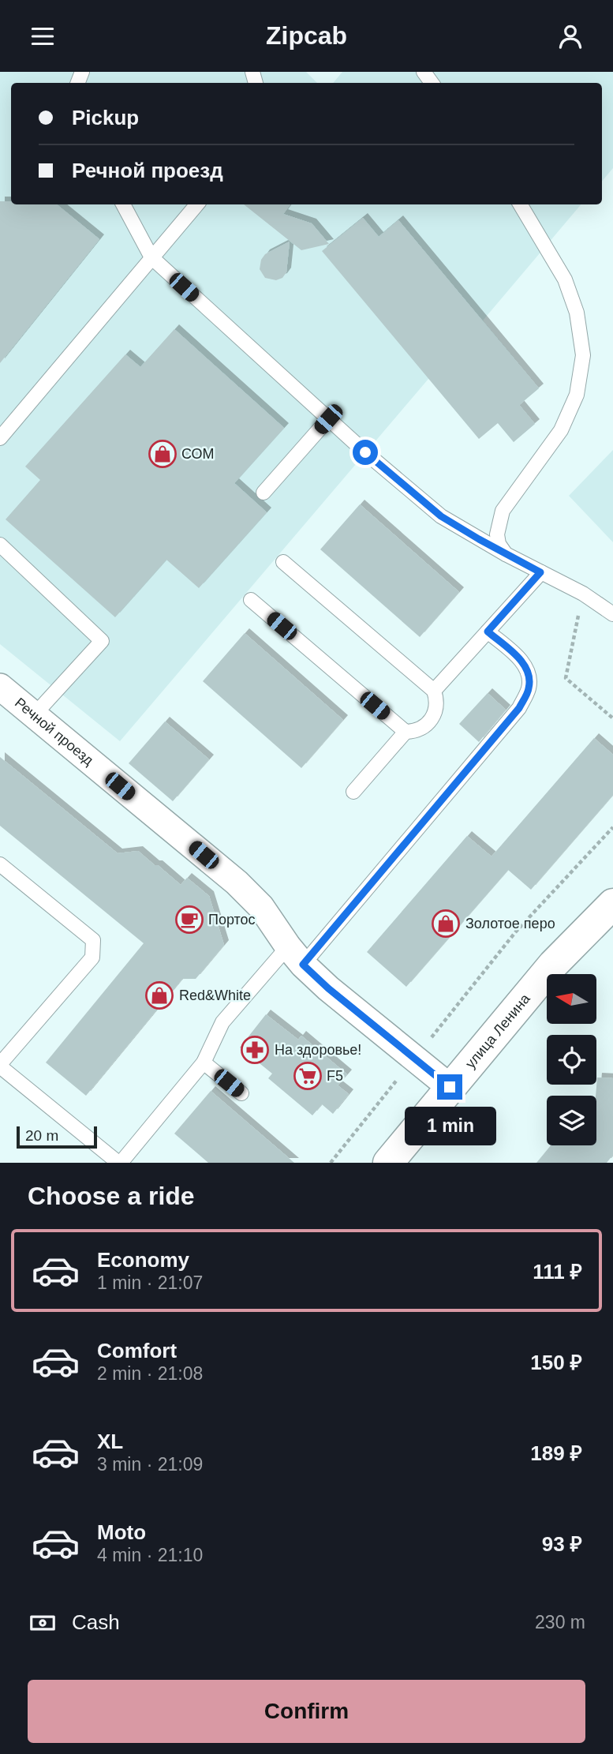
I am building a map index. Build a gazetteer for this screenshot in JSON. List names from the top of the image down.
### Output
{
  "streets": {
    "main road": ["улица Ленина"],
    "street": ["Речной проезд"]
  },
  "crossings": [
    ["Речной проезд", "улица Ленина"]
  ],
  "places": {
    "shop": ["СОМ", "Золотое перо", "Red&White"],
    "cafe": ["Портос"],
    "pharmacy": ["На здоровье!"],
    "supermarket": ["F5"]
  },
  "scale_bar": "20 m",
  "north": "left",
  "page": {
    "header": "Zipcab",
    "banner": ["Pickup", "Речной проезд"],
    "bubble": "1 min",
    "scale": "20 m",
    "heading": "Choose a ride",
    "list": [
      {
        "name": "Economy",
        "note": "1 min · 21:07",
        "value": "111 ₽"
      },
      {
        "name": "Comfort",
        "note": "2 min · 21:08",
        "value": "150 ₽"
      },
      {
        "name": "XL",
        "note": "3 min · 21:09",
        "value": "189 ₽"
      },
      {
        "name": "Moto",
        "note": "4 min · 21:10",
        "value": "93 ₽"
      }
    ],
    "pay": ["Cash", "230 m"],
    "buttons": "Confirm"
  }
}
